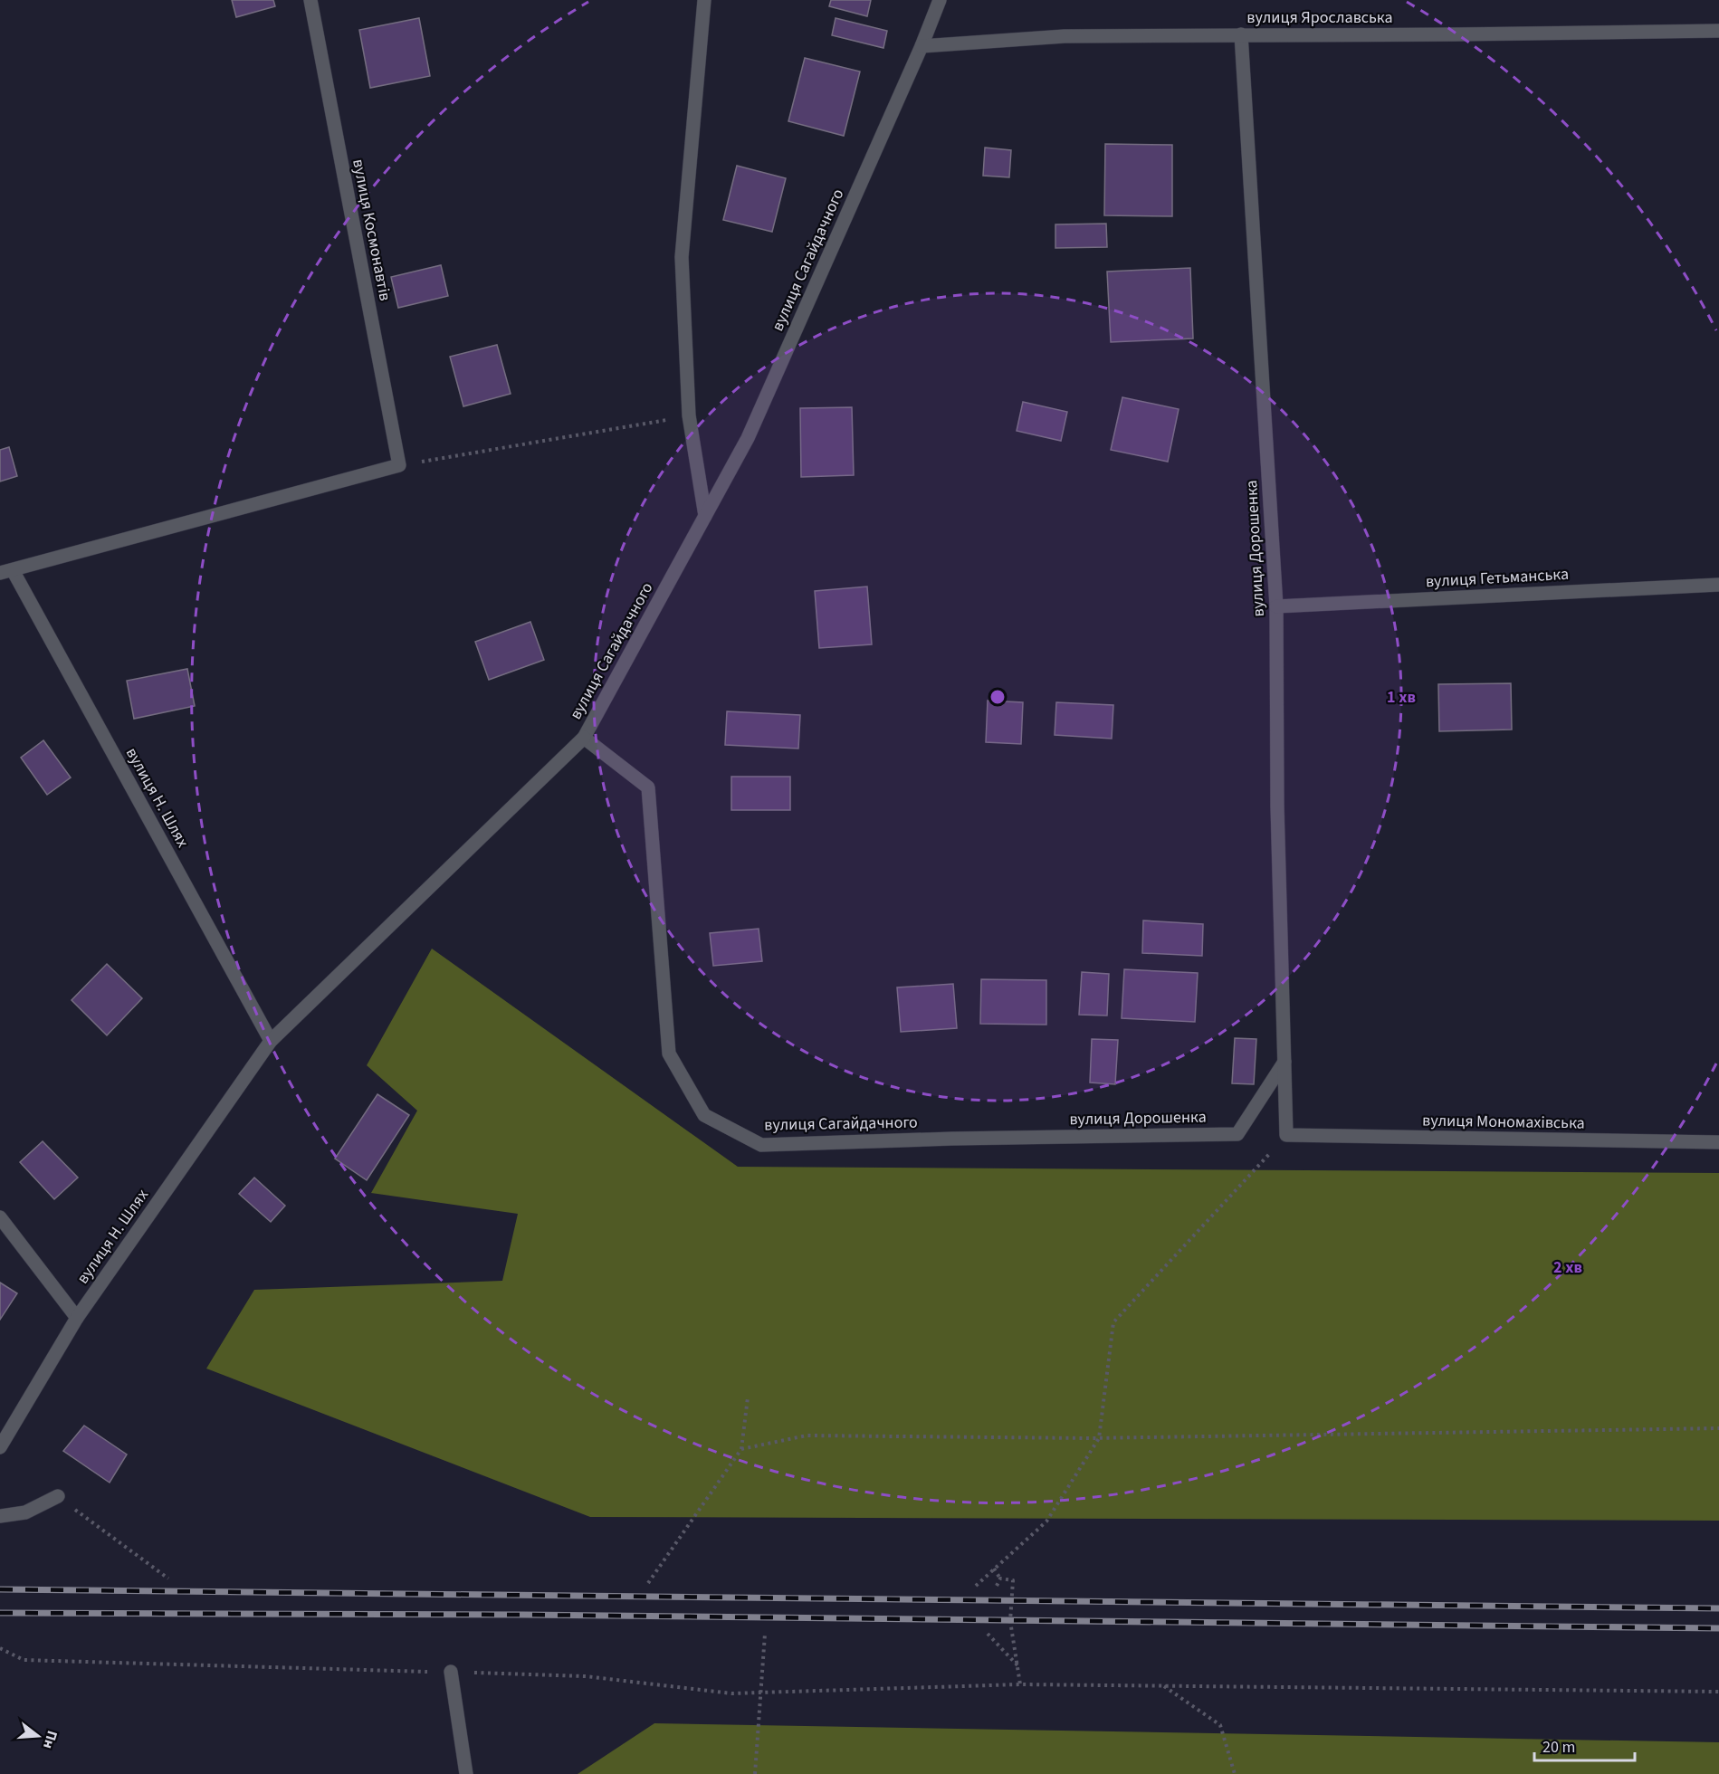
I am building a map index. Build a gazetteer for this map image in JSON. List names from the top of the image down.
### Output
{
  "streets": {
    "street": [
      "вулиця Ярославська",
      "вулиця Космонавтів",
      "вулиця Сагайдачного",
      "вулиця Дорошенка",
      "вулиця Гетьманська",
      "вулиця Н. Шлях",
      "вулиця Мономахівська"
    ]
  },
  "crossings": [
    ["вулиця Ярославська", "вулиця Сагайдачного"],
    ["вулиця Ярославська", "вулиця Дорошенка"],
    ["вулиця Космонавтів", "вулиця Н. Шлях"],
    ["вулиця Сагайдачного", "вулиця Дорошенка"],
    ["вулиця Сагайдачного", "вулиця Н. Шлях"],
    ["вулиця Дорошенка", "вулиця Гетьманська"],
    ["вулиця Дорошенка", "вулиця Мономахівська"]
  ],
  "scale_bar": "20 m",
  "north": "right",
  "rings": ["1 хв", "2 хв"]
}
